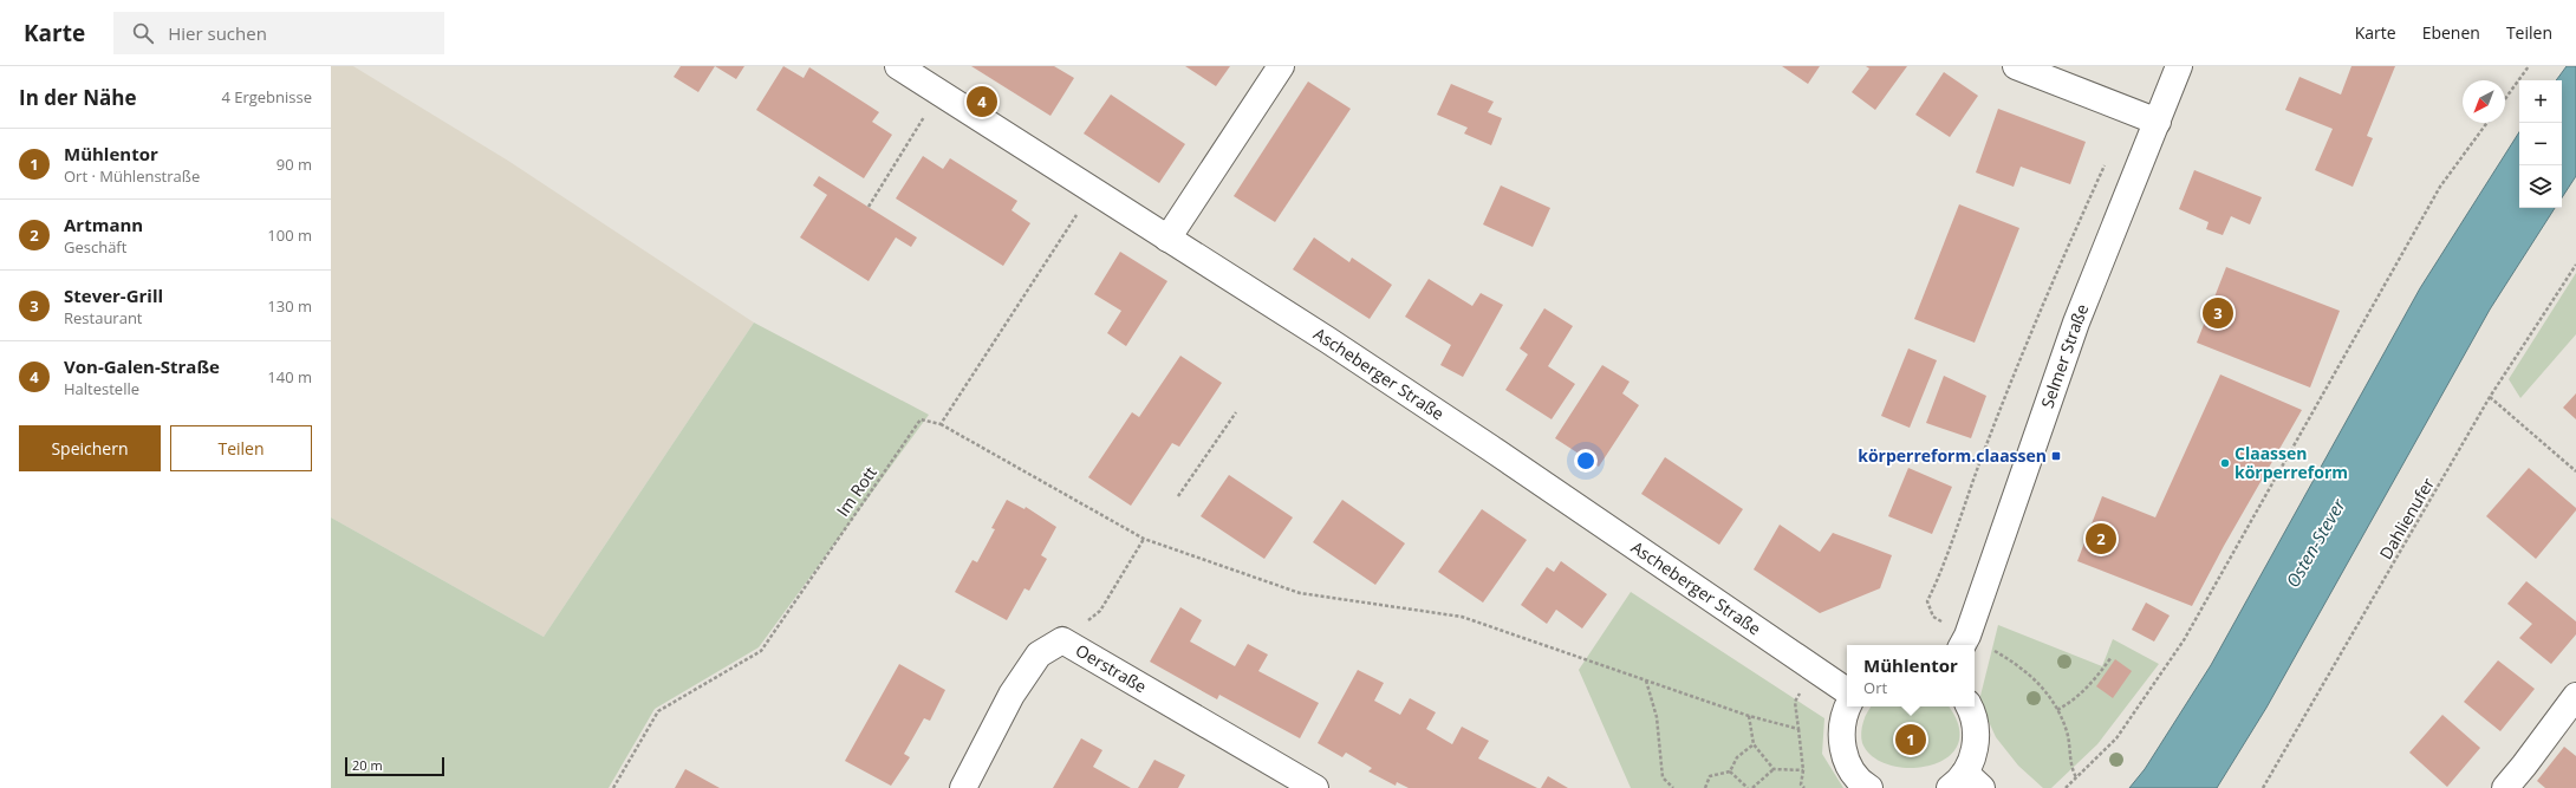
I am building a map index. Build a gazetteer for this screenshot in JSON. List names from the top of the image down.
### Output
{
  "streets": {
    "street": ["Selmer Straße", "Ascheberger Straße", "Oerstraße"],
    "path": ["Im Rott", "Dahlienufer"]
  },
  "water": ["Osten-Stever"],
  "places": {
    "transit": ["körperreform.claassen"],
    "other": ["Claassen körperreform"]
  },
  "scale_bar": "20 m",
  "north": "bottom left",
  "page": {
    "header": "Karte",
    "search": "Hier suchen",
    "nav": ["Karte", "Ebenen", "Teilen"],
    "heading": ["In der Nähe", "4 Ergebnisse"],
    "map_buttons": ["+", "−"],
    "pins": [
      "4",
      "3",
      "2",
      "1"
    ],
    "list": [
      {
        "mark": "1",
        "name": "Mühlentor",
        "note": "Ort · Mühlenstraße",
        "value": "90 m"
      },
      {
        "mark": "2",
        "name": "Artmann",
        "note": "Geschäft",
        "value": "100 m"
      },
      {
        "mark": "3",
        "name": "Stever-Grill",
        "note": "Restaurant",
        "value": "130 m"
      },
      {
        "mark": "4",
        "name": "Von-Galen-Straße",
        "note": "Haltestelle",
        "value": "140 m"
      }
    ],
    "buttons": ["Speichern", "Teilen"],
    "popup": ["Mühlentor", "Ort"],
    "scale": "20 m"
  }
}
